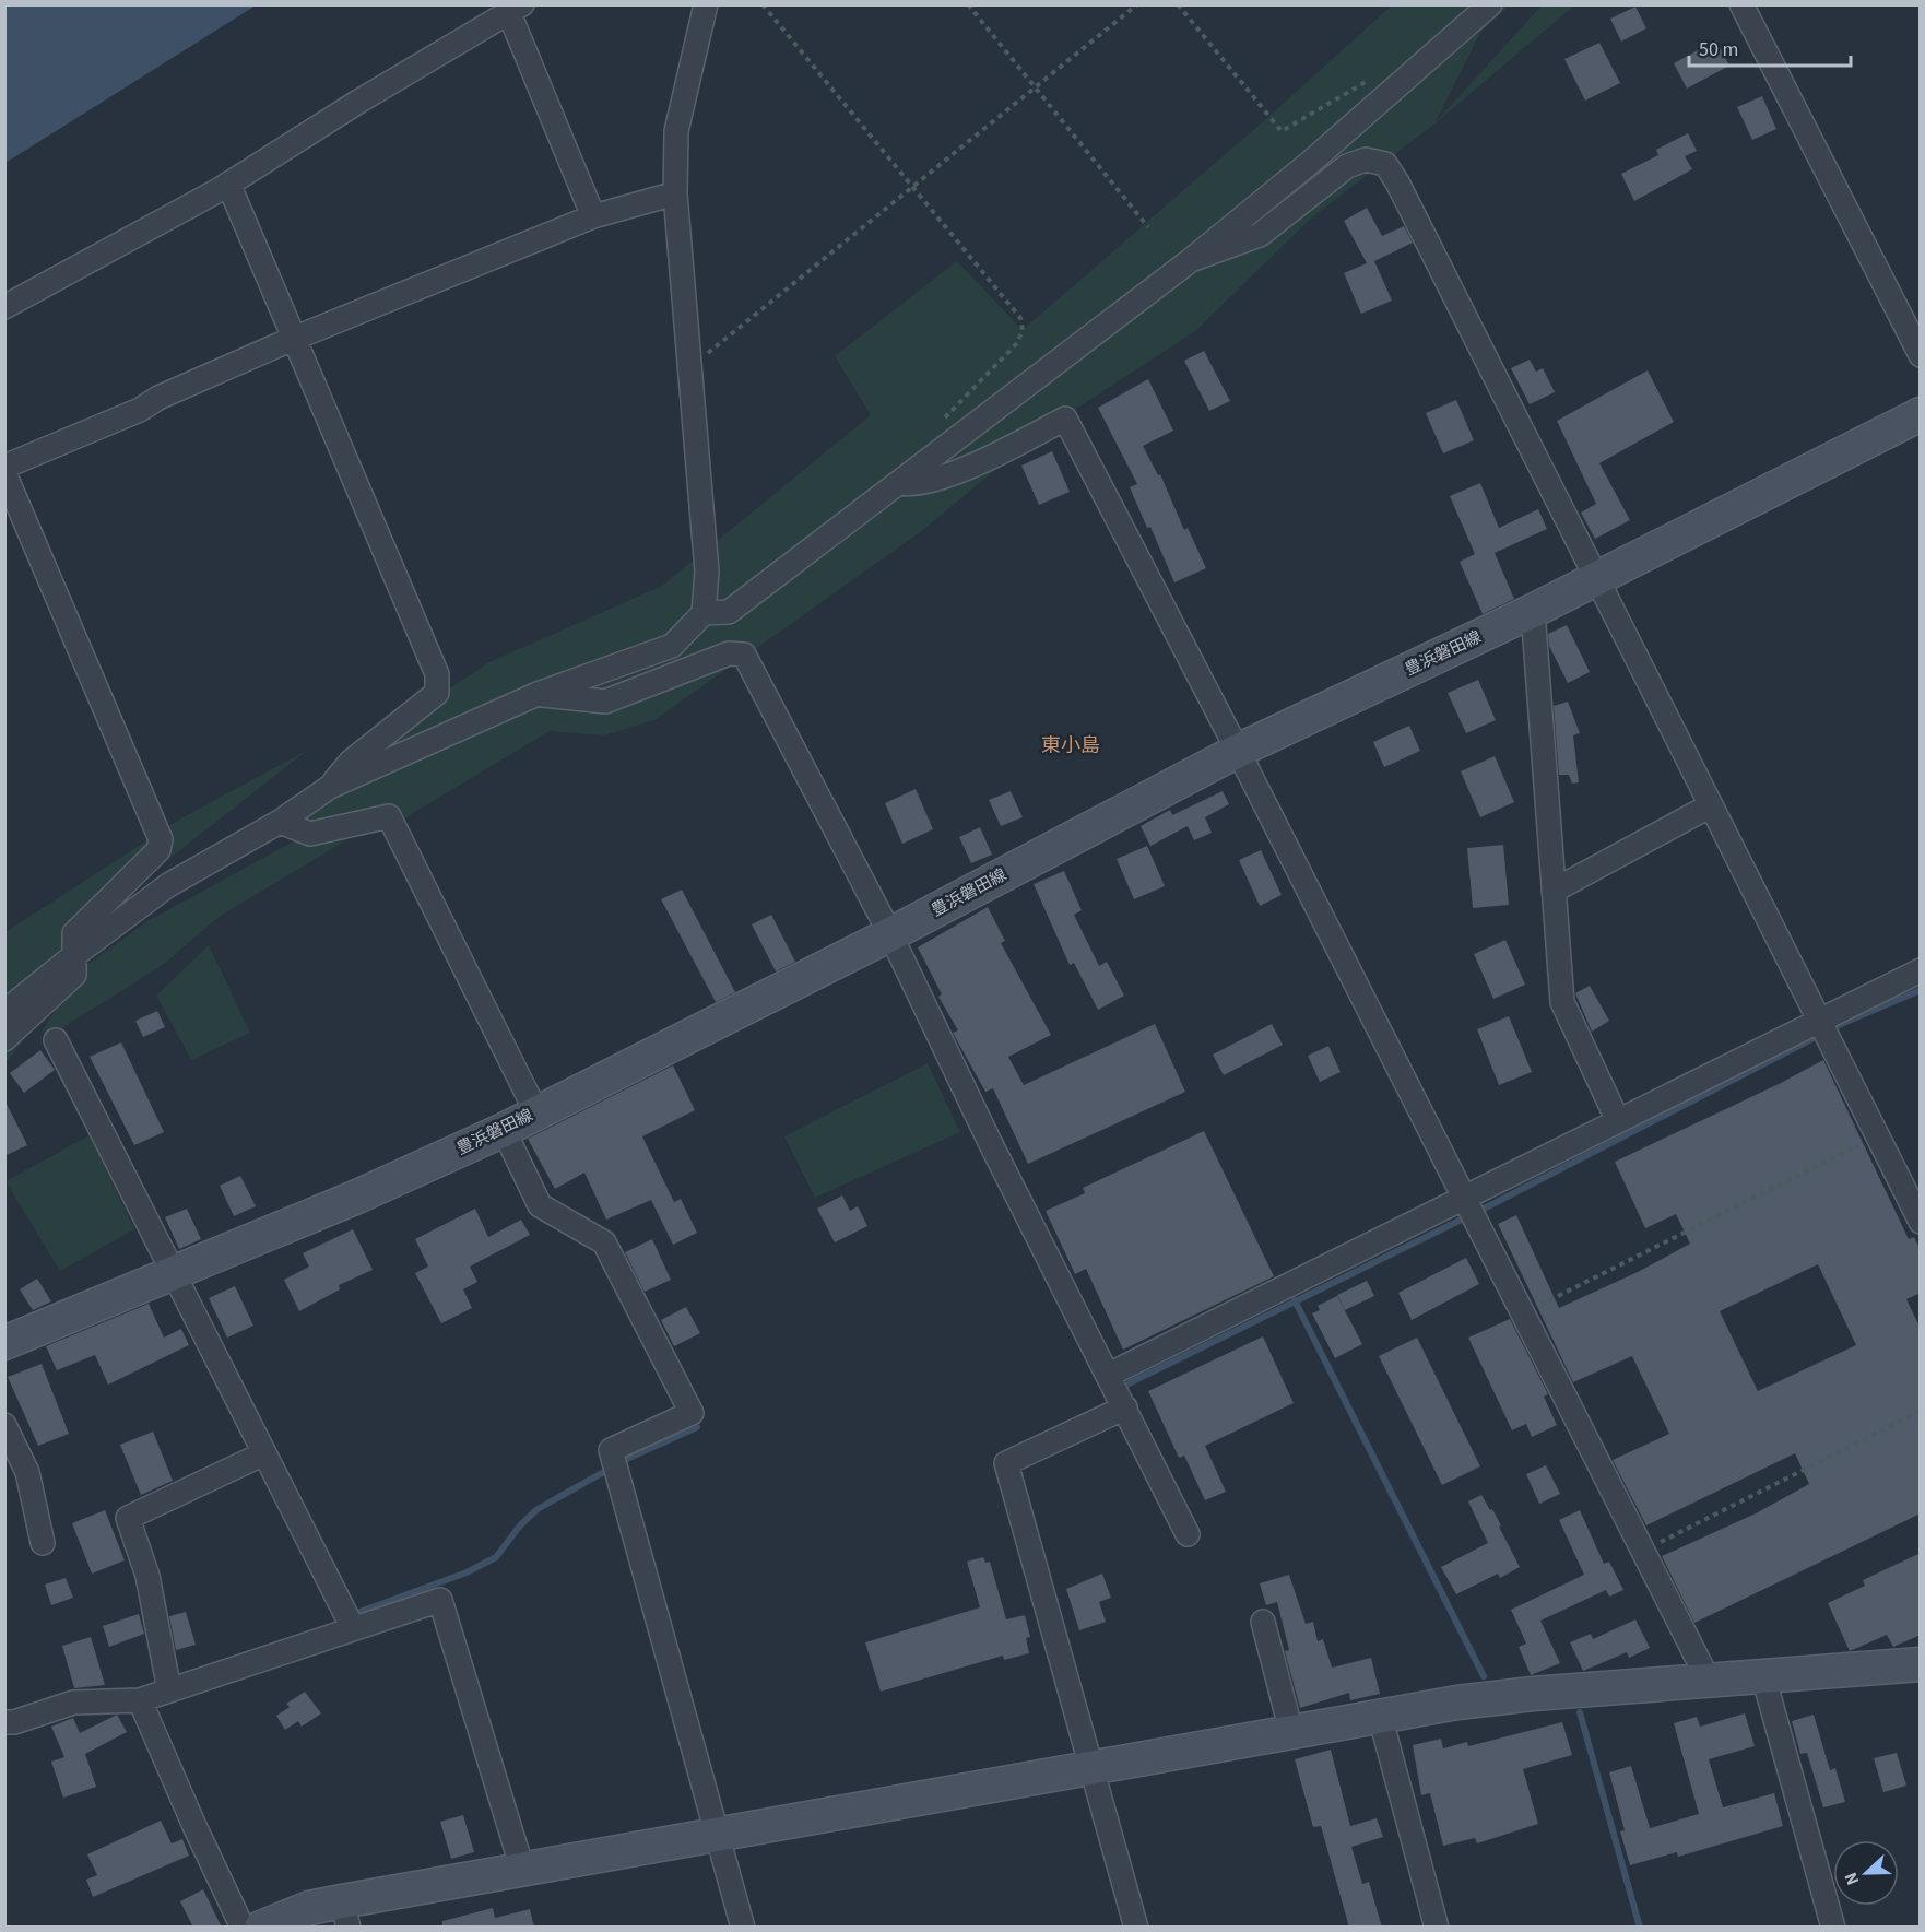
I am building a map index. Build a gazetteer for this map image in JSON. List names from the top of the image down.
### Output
{
  "streets": {
    "main road": ["豊浜磐田線"]
  },
  "districts": ["東小島"],
  "scale_bar": "50 m",
  "north": "left"
}
